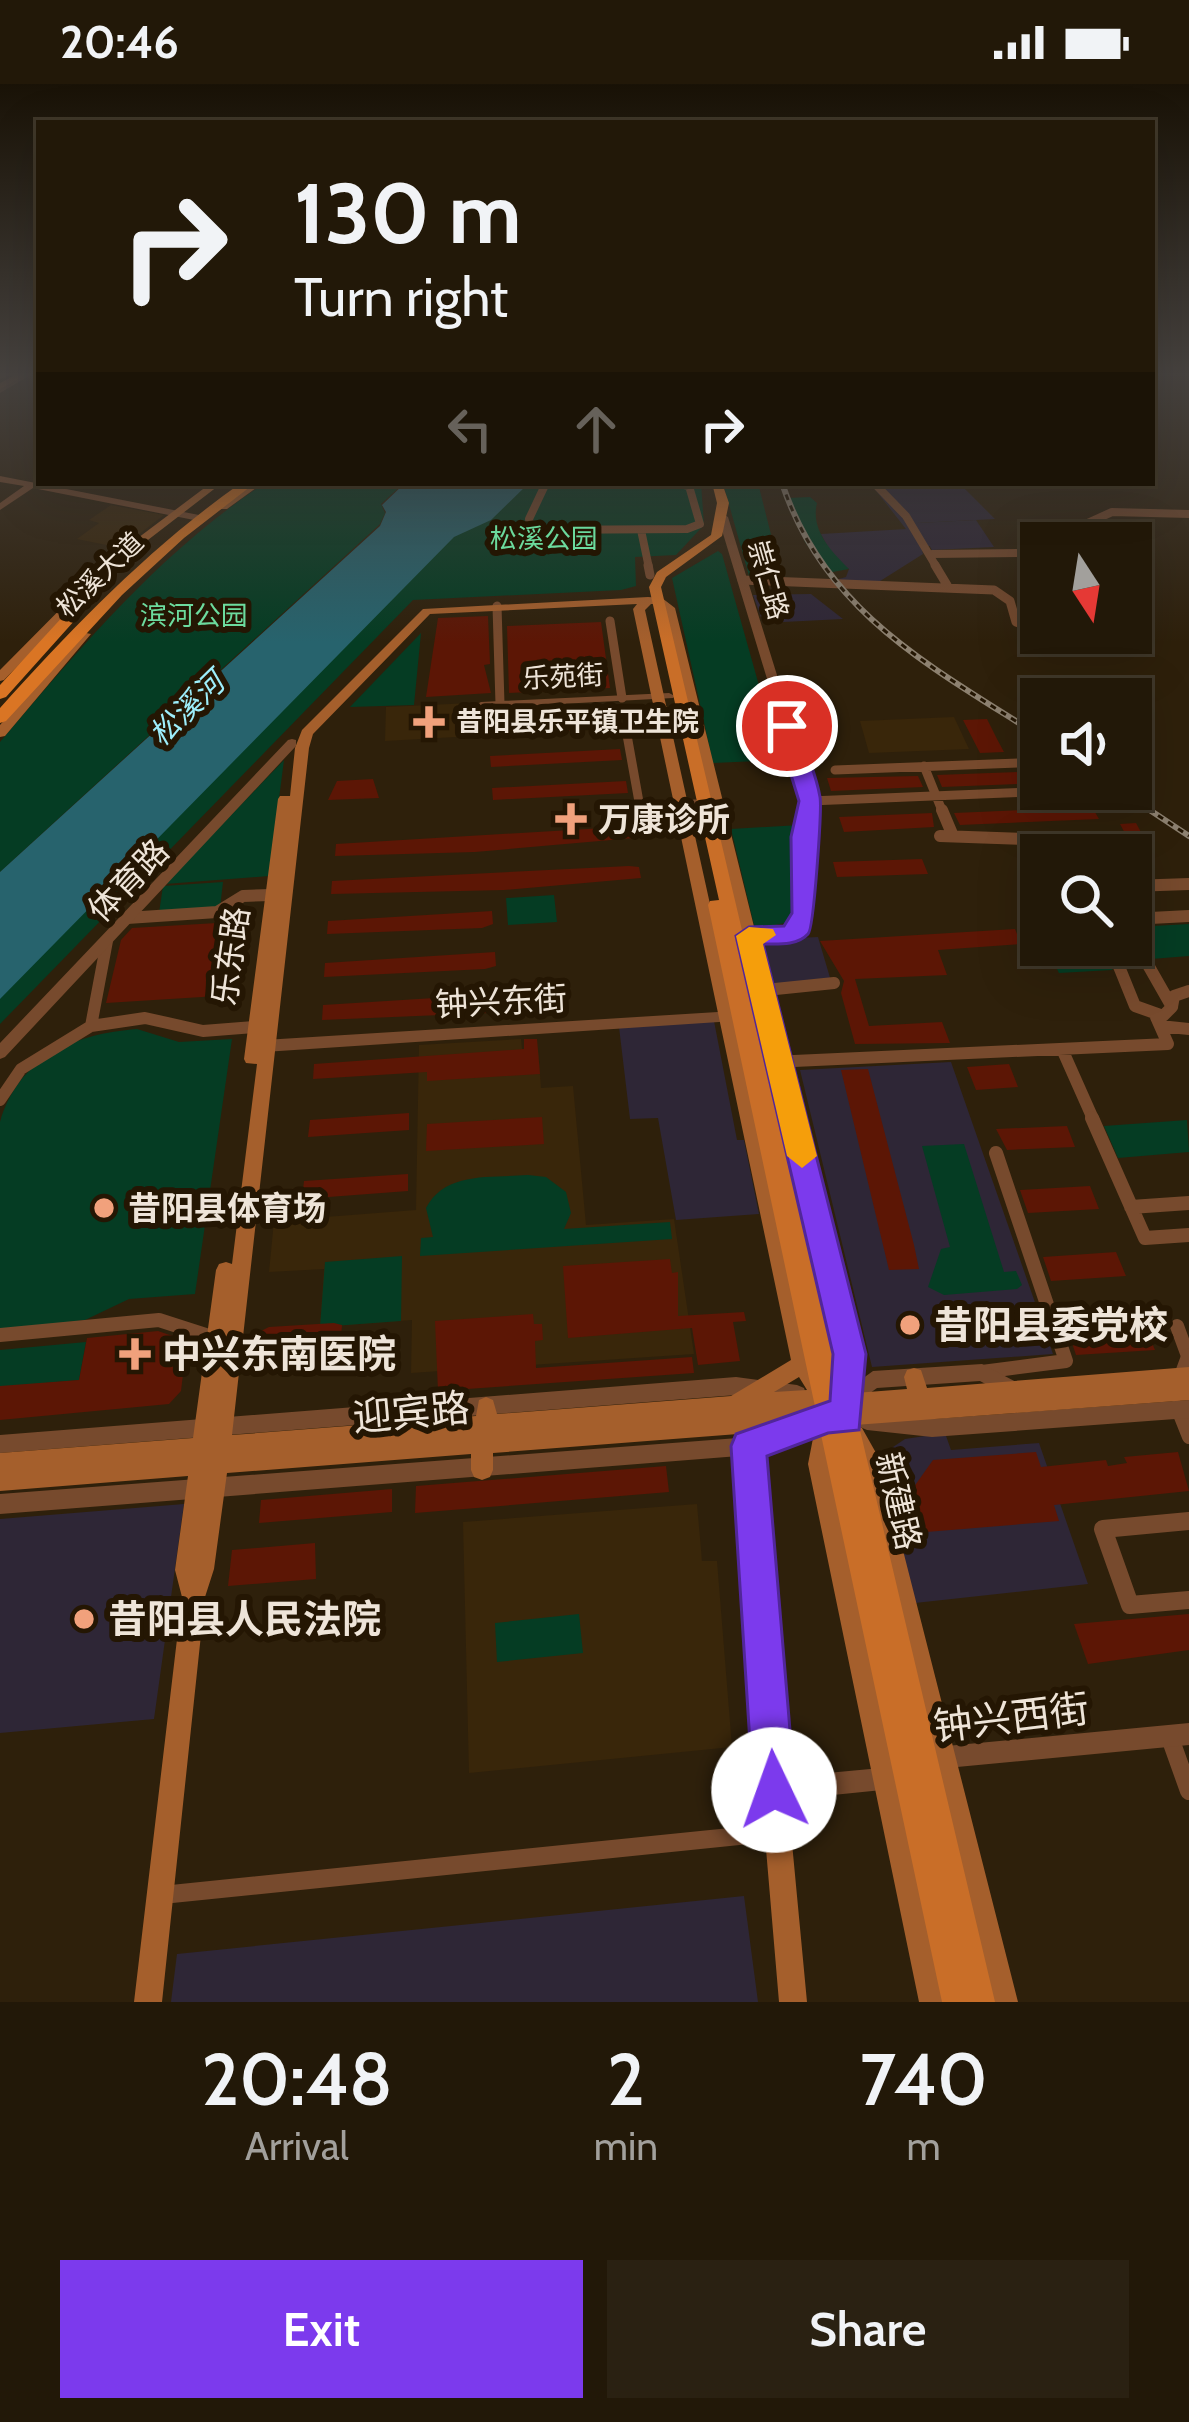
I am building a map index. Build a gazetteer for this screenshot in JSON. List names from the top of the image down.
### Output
{
  "streets": {
    "highway": ["松溪大道"],
    "main road": ["乐东路", "迎宾路"],
    "street": [
      "崇仁路",
      "乐苑街",
      "体育路",
      "钟兴东街",
      "钟兴西街"
    ]
  },
  "crossings": [
    ["体育路", "乐东路"],
    ["乐东路", "钟兴东街"],
    ["乐东路", "迎宾路"]
  ],
  "water": ["松溪河"],
  "parks": ["松溪公园", "滨河公园"],
  "places": {
    "health": ["昔阳县乐平镇卫生院", "万康诊所", "中兴东南医院"],
    "other": ["昔阳县体育场", "昔阳县委党校", "昔阳县人民法院"]
  },
  "north": "bottom",
  "page": {
    "status": "20:46",
    "turn": ["130 m", "Turn right"],
    "eta": [
      "20:48",
      "Arrival",
      "2",
      "min",
      "740",
      "m"
    ],
    "buttons": ["Exit", "Share"]
  }
}
